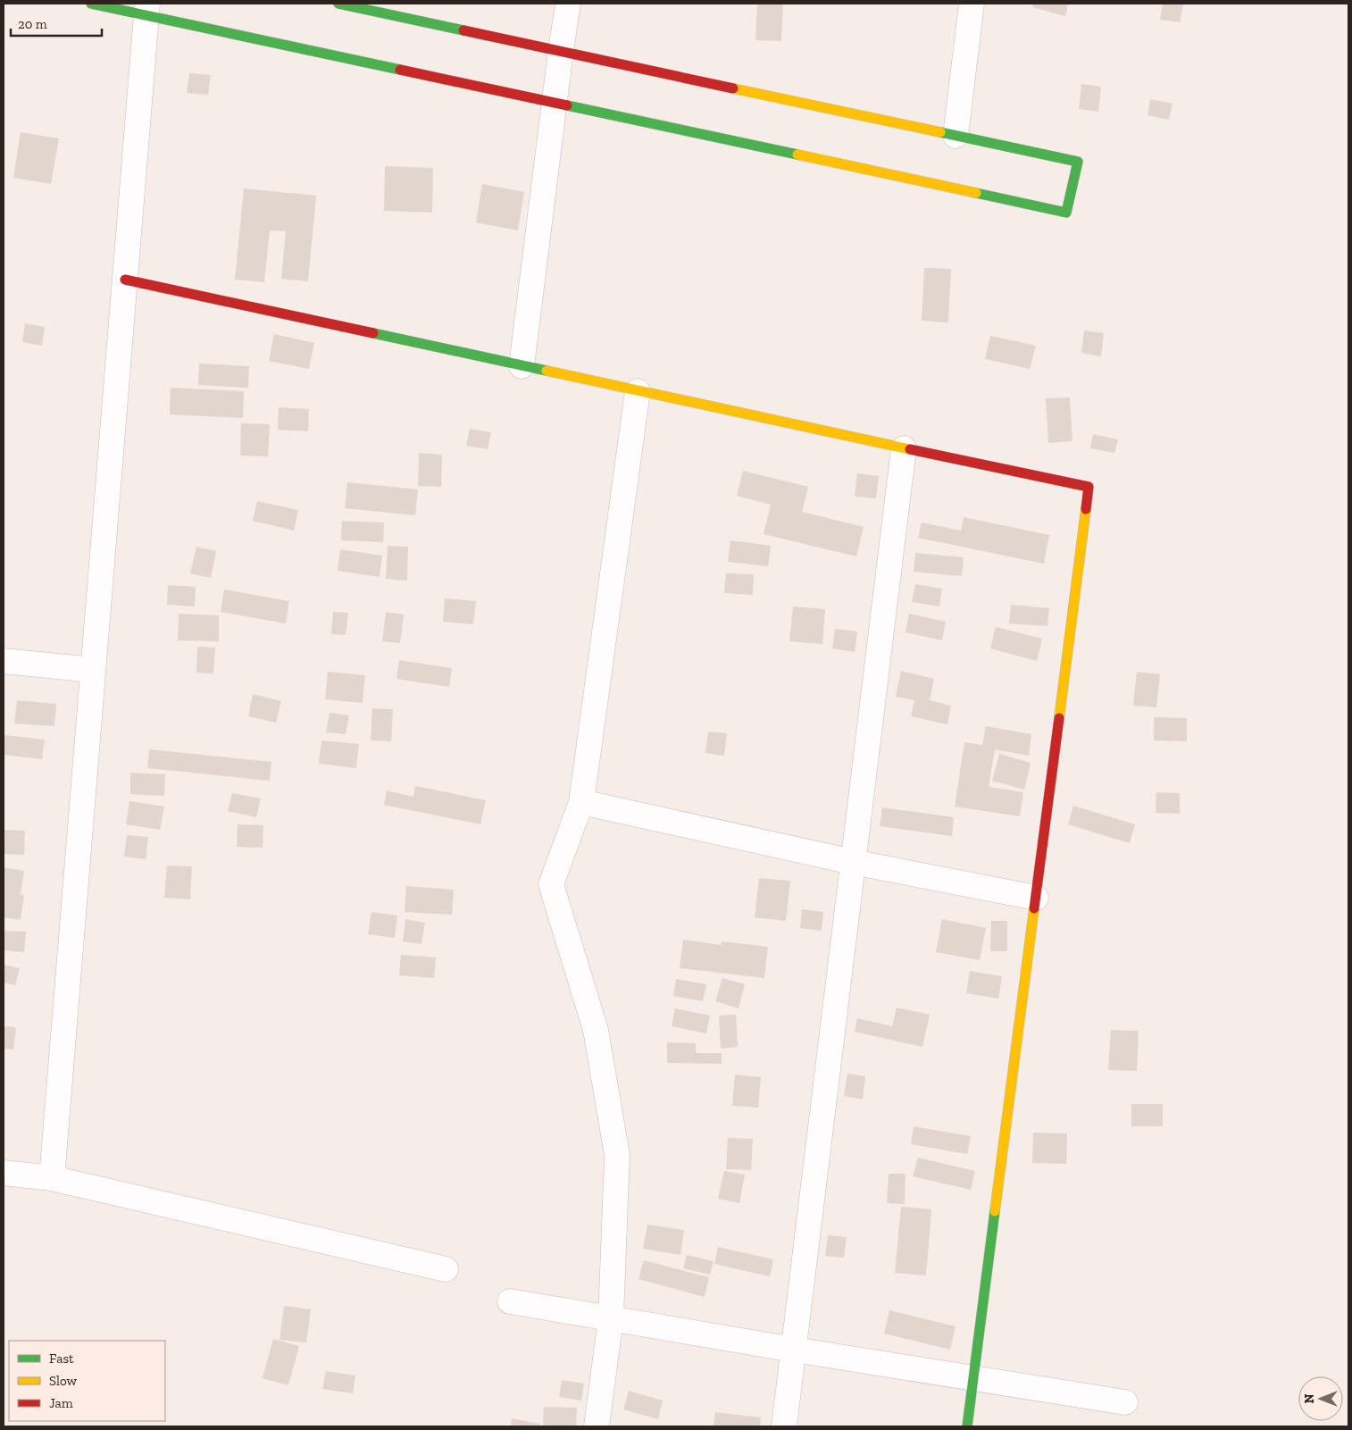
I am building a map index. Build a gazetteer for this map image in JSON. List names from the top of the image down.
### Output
{
  "legend": ["Fast", "Slow", "Jam"],
  "scale_bar": "20 m",
  "north": "left"
}
